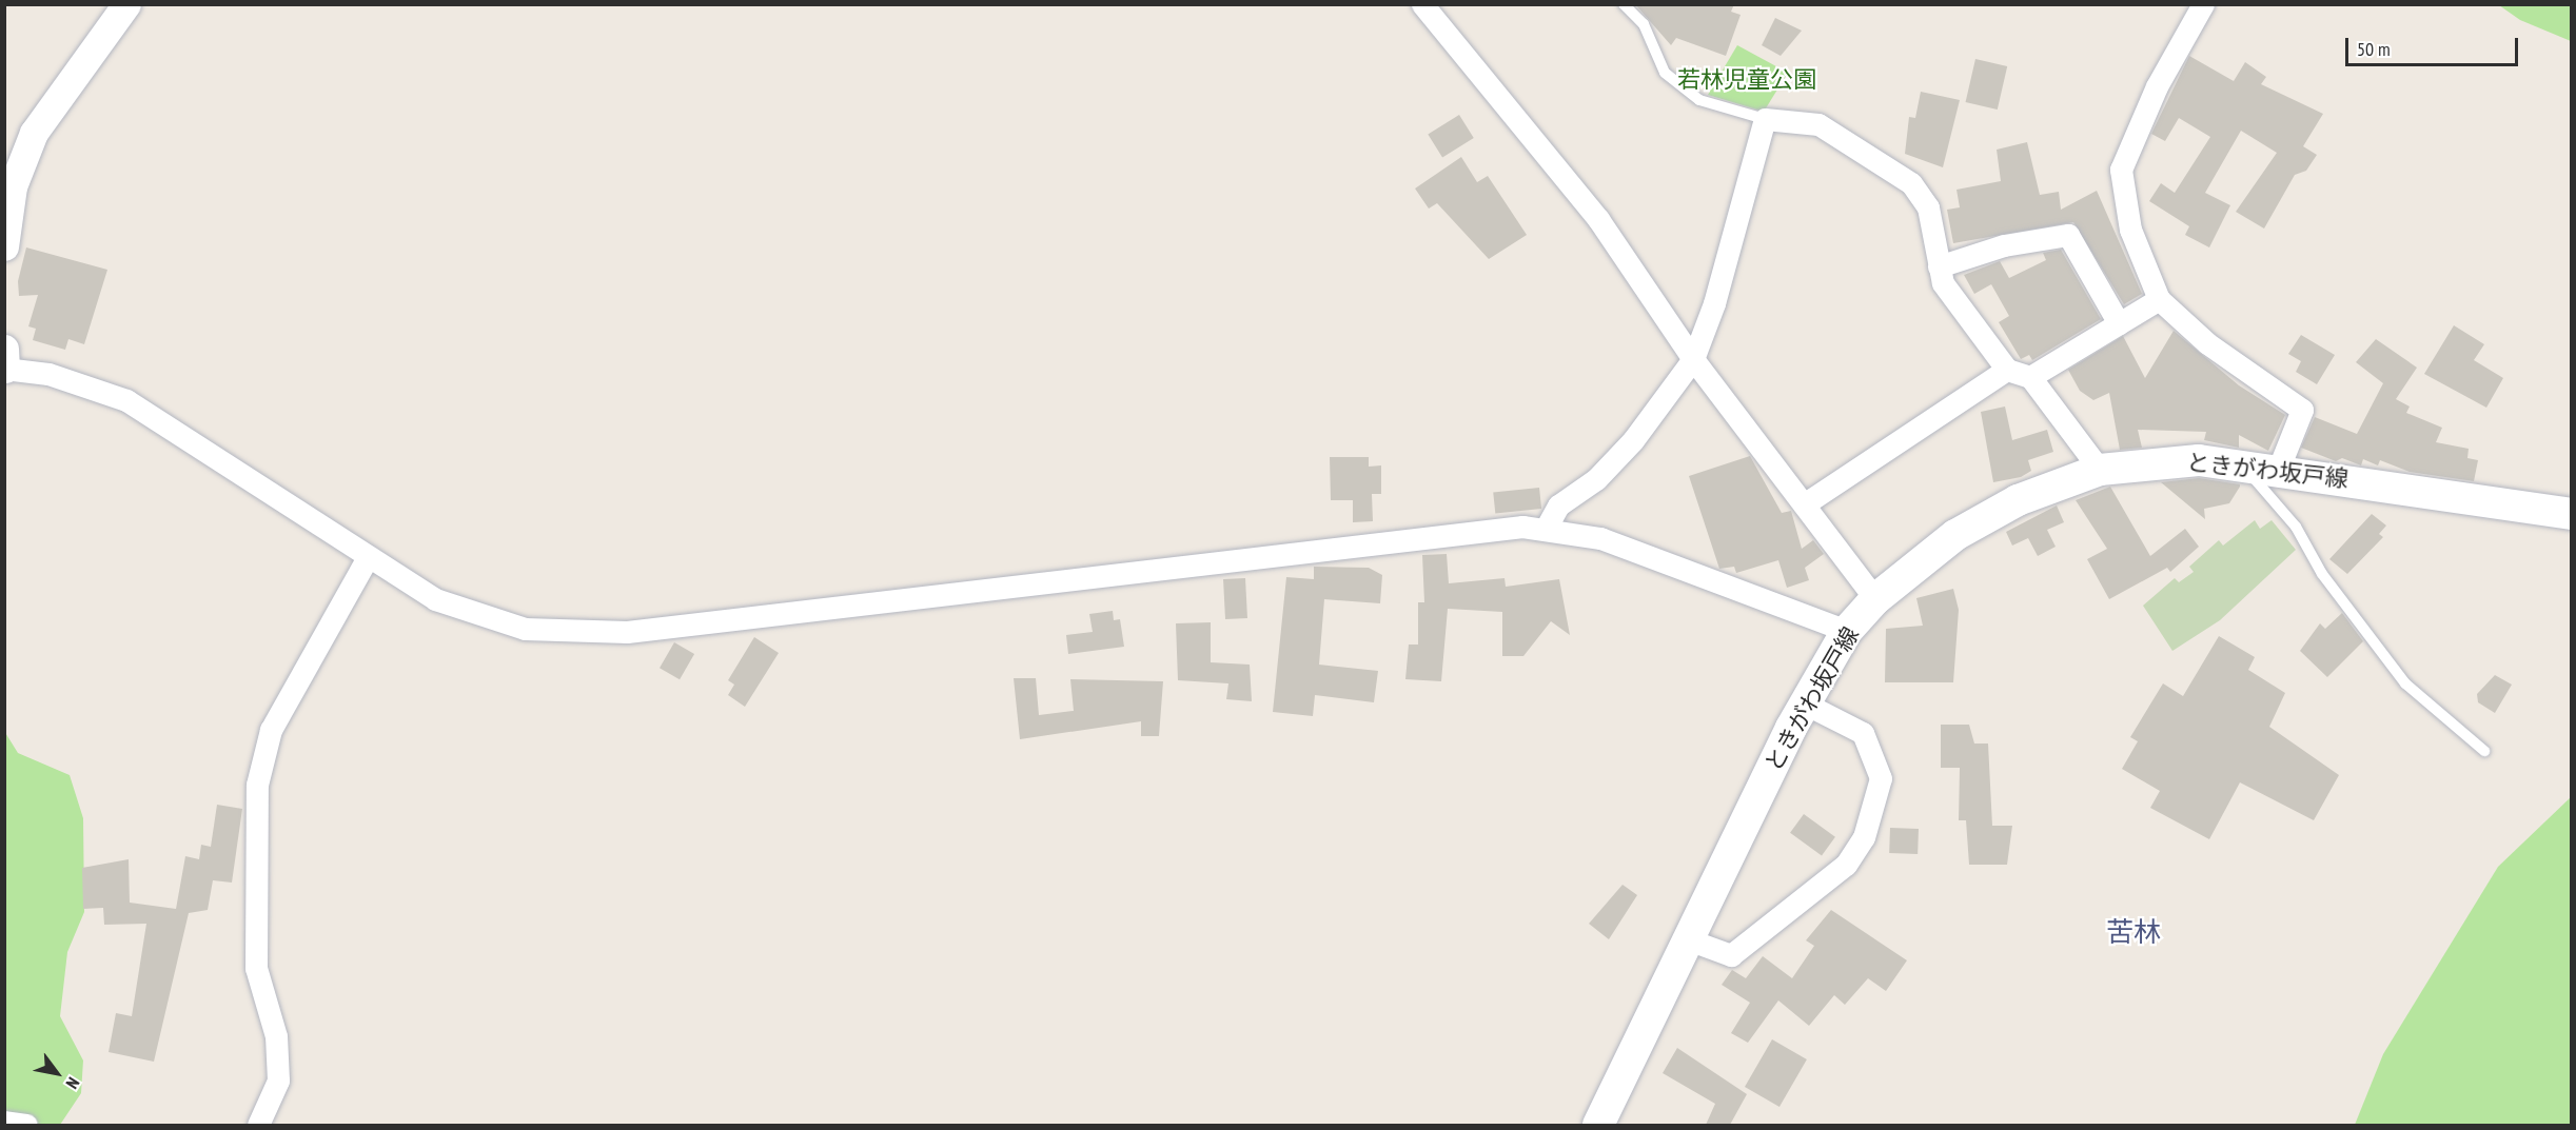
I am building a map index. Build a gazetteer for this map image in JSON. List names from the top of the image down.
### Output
{
  "streets": {
    "main road": ["ときがわ坂戸線"]
  },
  "districts": ["苦林"],
  "parks": ["若林児童公園"],
  "scale_bar": "50 m",
  "north": "bottom right"
}
